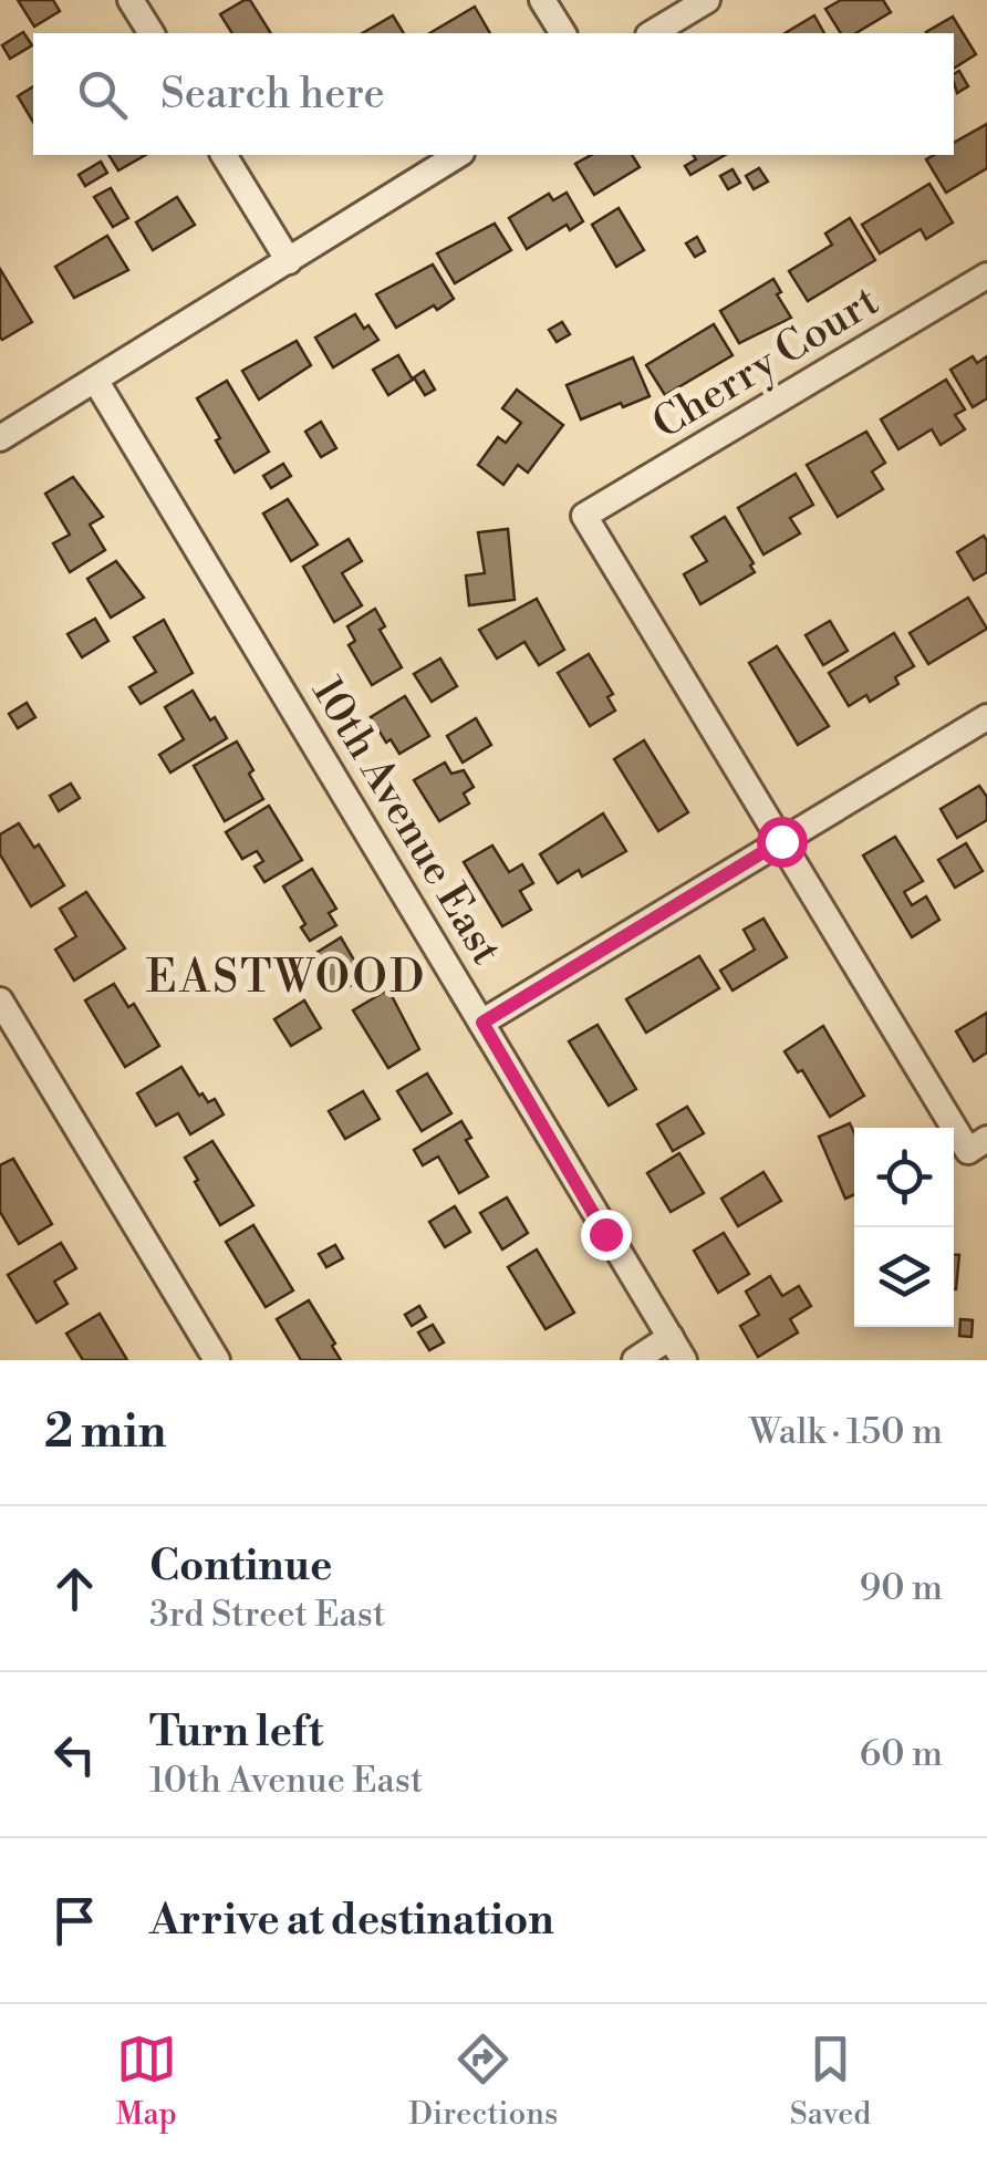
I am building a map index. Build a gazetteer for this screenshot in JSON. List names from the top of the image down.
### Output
{
  "streets": {
    "street": ["Cherry Court", "10th Avenue East"]
  },
  "districts": ["EASTWOOD"],
  "page": {
    "search": "Search here",
    "heading": ["2 min", "Walk · 150 m"],
    "list": [
      ["Continue", "3rd Street East", "90 m"],
      ["Turn left", "10th Avenue East", "60 m"],
      "Arrive at destination"
    ],
    "nav": ["Map", "Directions", "Saved"]
  }
}
